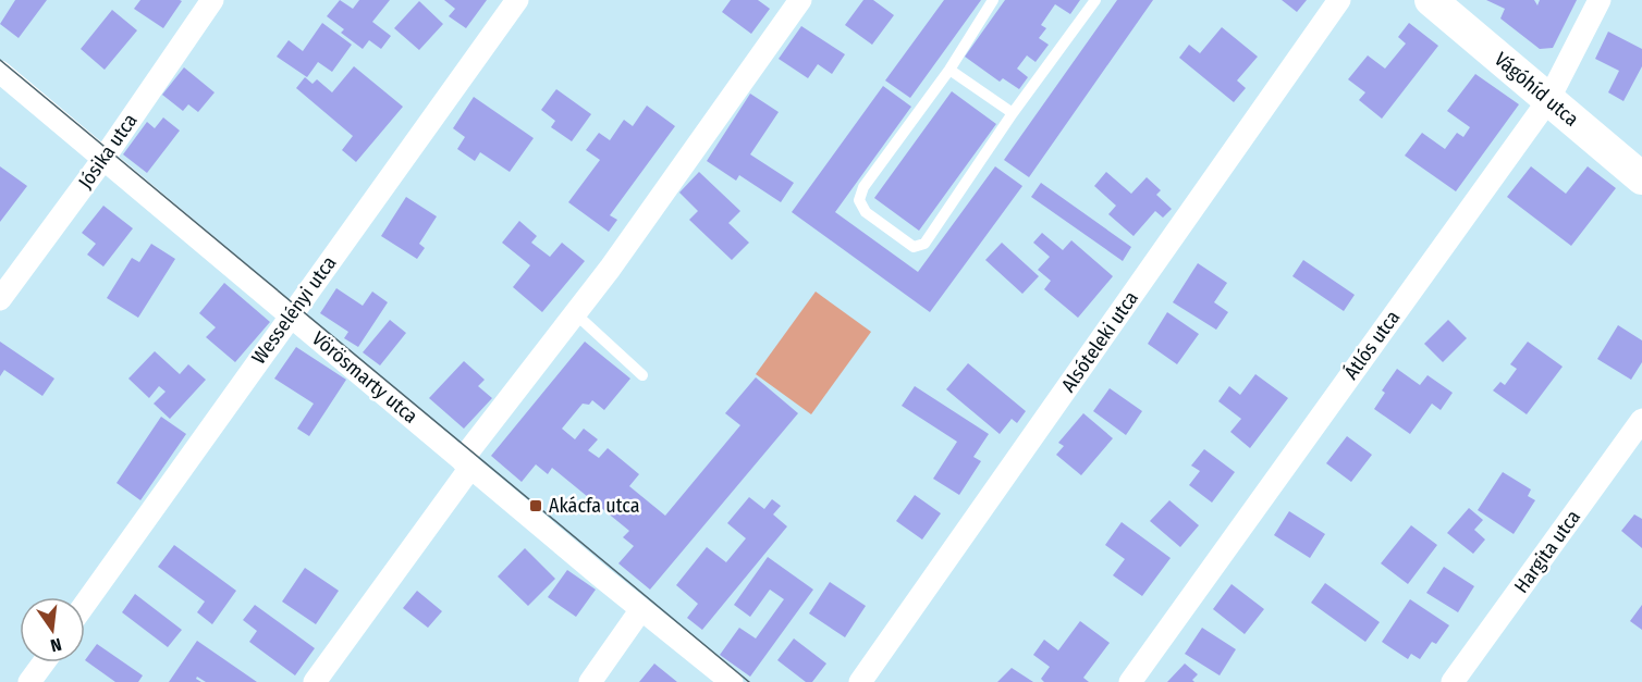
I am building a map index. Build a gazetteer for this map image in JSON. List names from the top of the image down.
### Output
{
  "streets": {
    "street": [
      "Vágóhíd utca",
      "Jósika utca",
      "Wesselényi utca",
      "Alsóteleki utca",
      "Átlós utca",
      "Vörösmarty utca",
      "Hargita utca"
    ]
  },
  "crossings": [
    ["Vágóhíd utca", "Átlós utca"],
    ["Jósika utca", "Vörösmarty utca"],
    ["Wesselényi utca", "Vörösmarty utca"]
  ],
  "places": {
    "transit": ["Akácfa utca"]
  },
  "north": "bottom"
}
